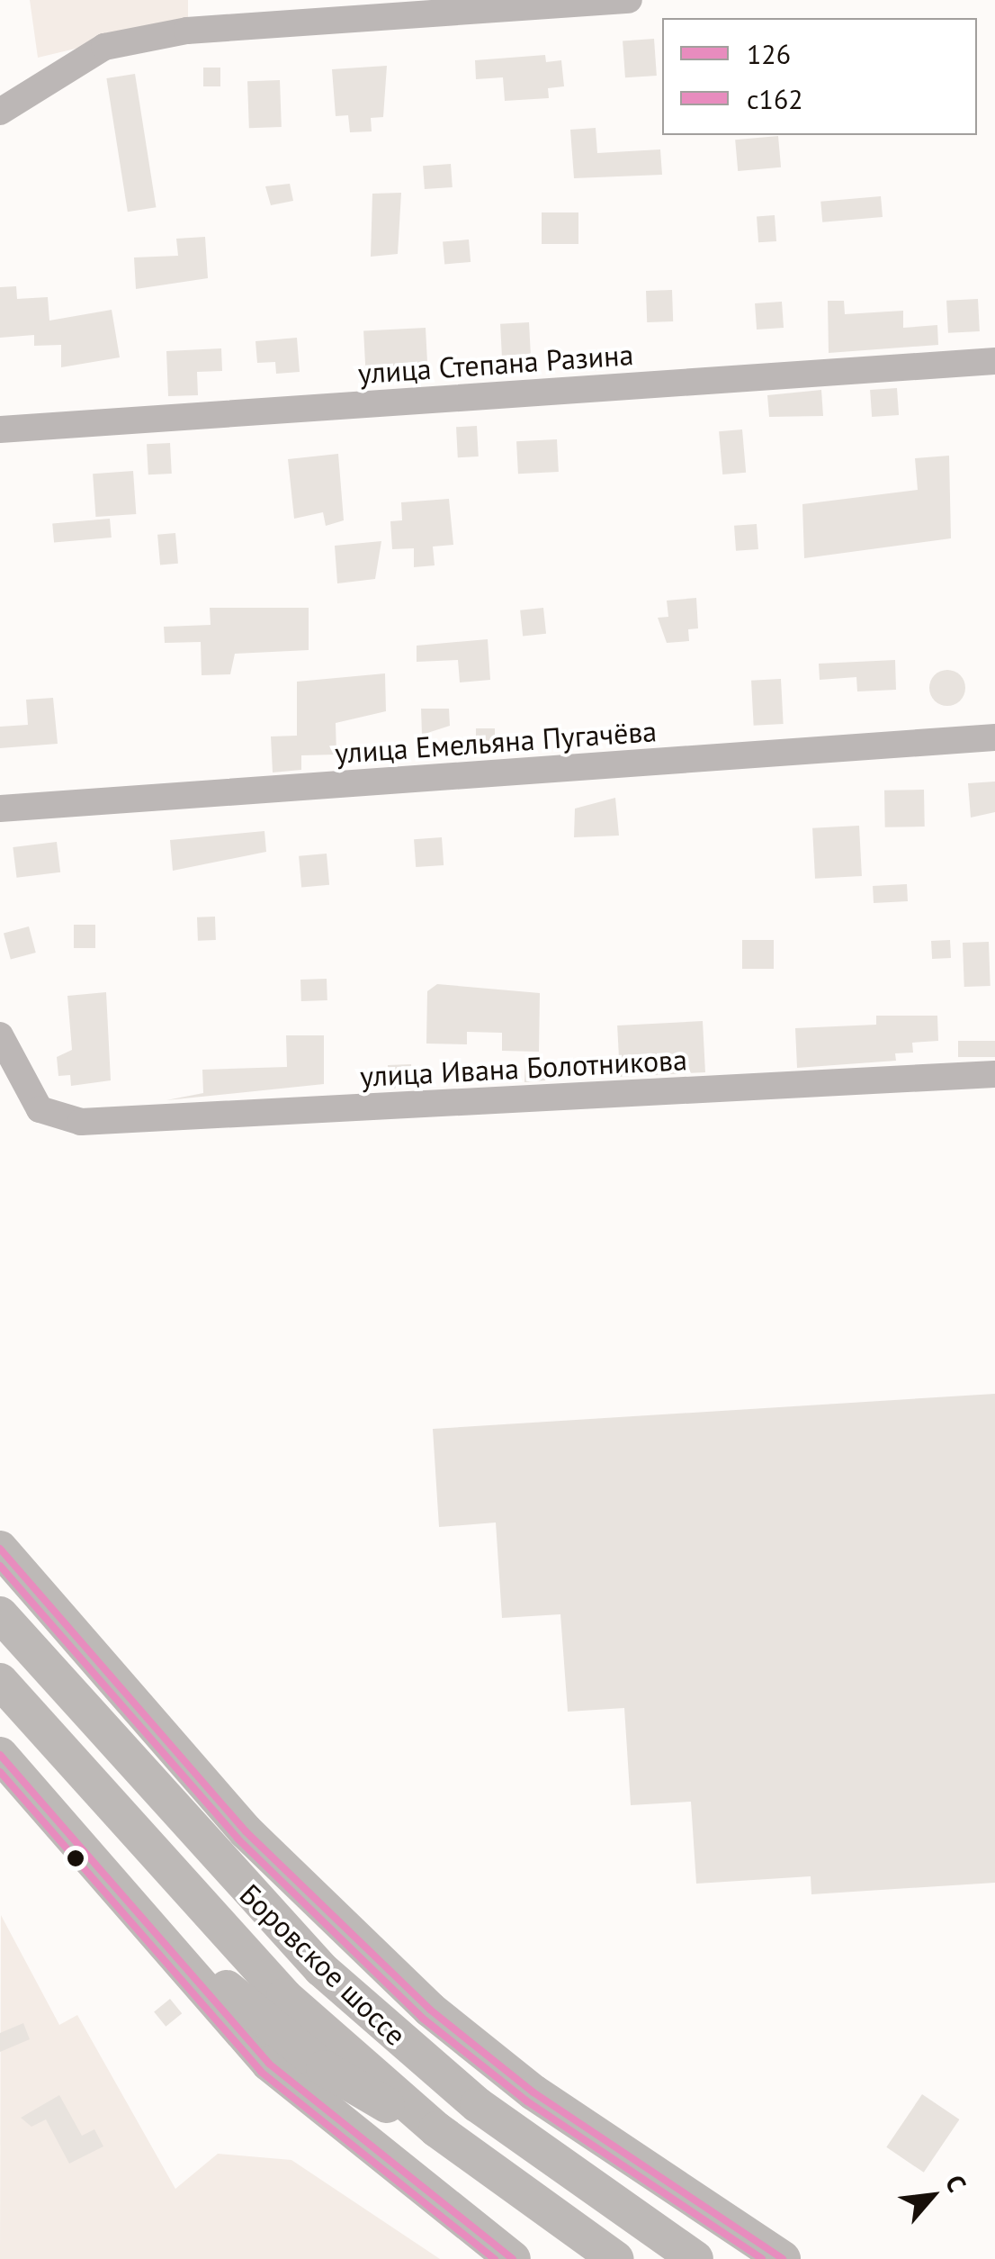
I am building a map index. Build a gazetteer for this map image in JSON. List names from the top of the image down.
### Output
{
  "streets": {
    "main road": ["Боровское шоссе"],
    "street": ["улица Степана Разина", "улица Емельяна Пугачёва", "улица Ивана Болотникова"]
  },
  "lines": ["transit line 126", "transit line с162"],
  "legend": ["126", "с162"],
  "north": "top right"
}
